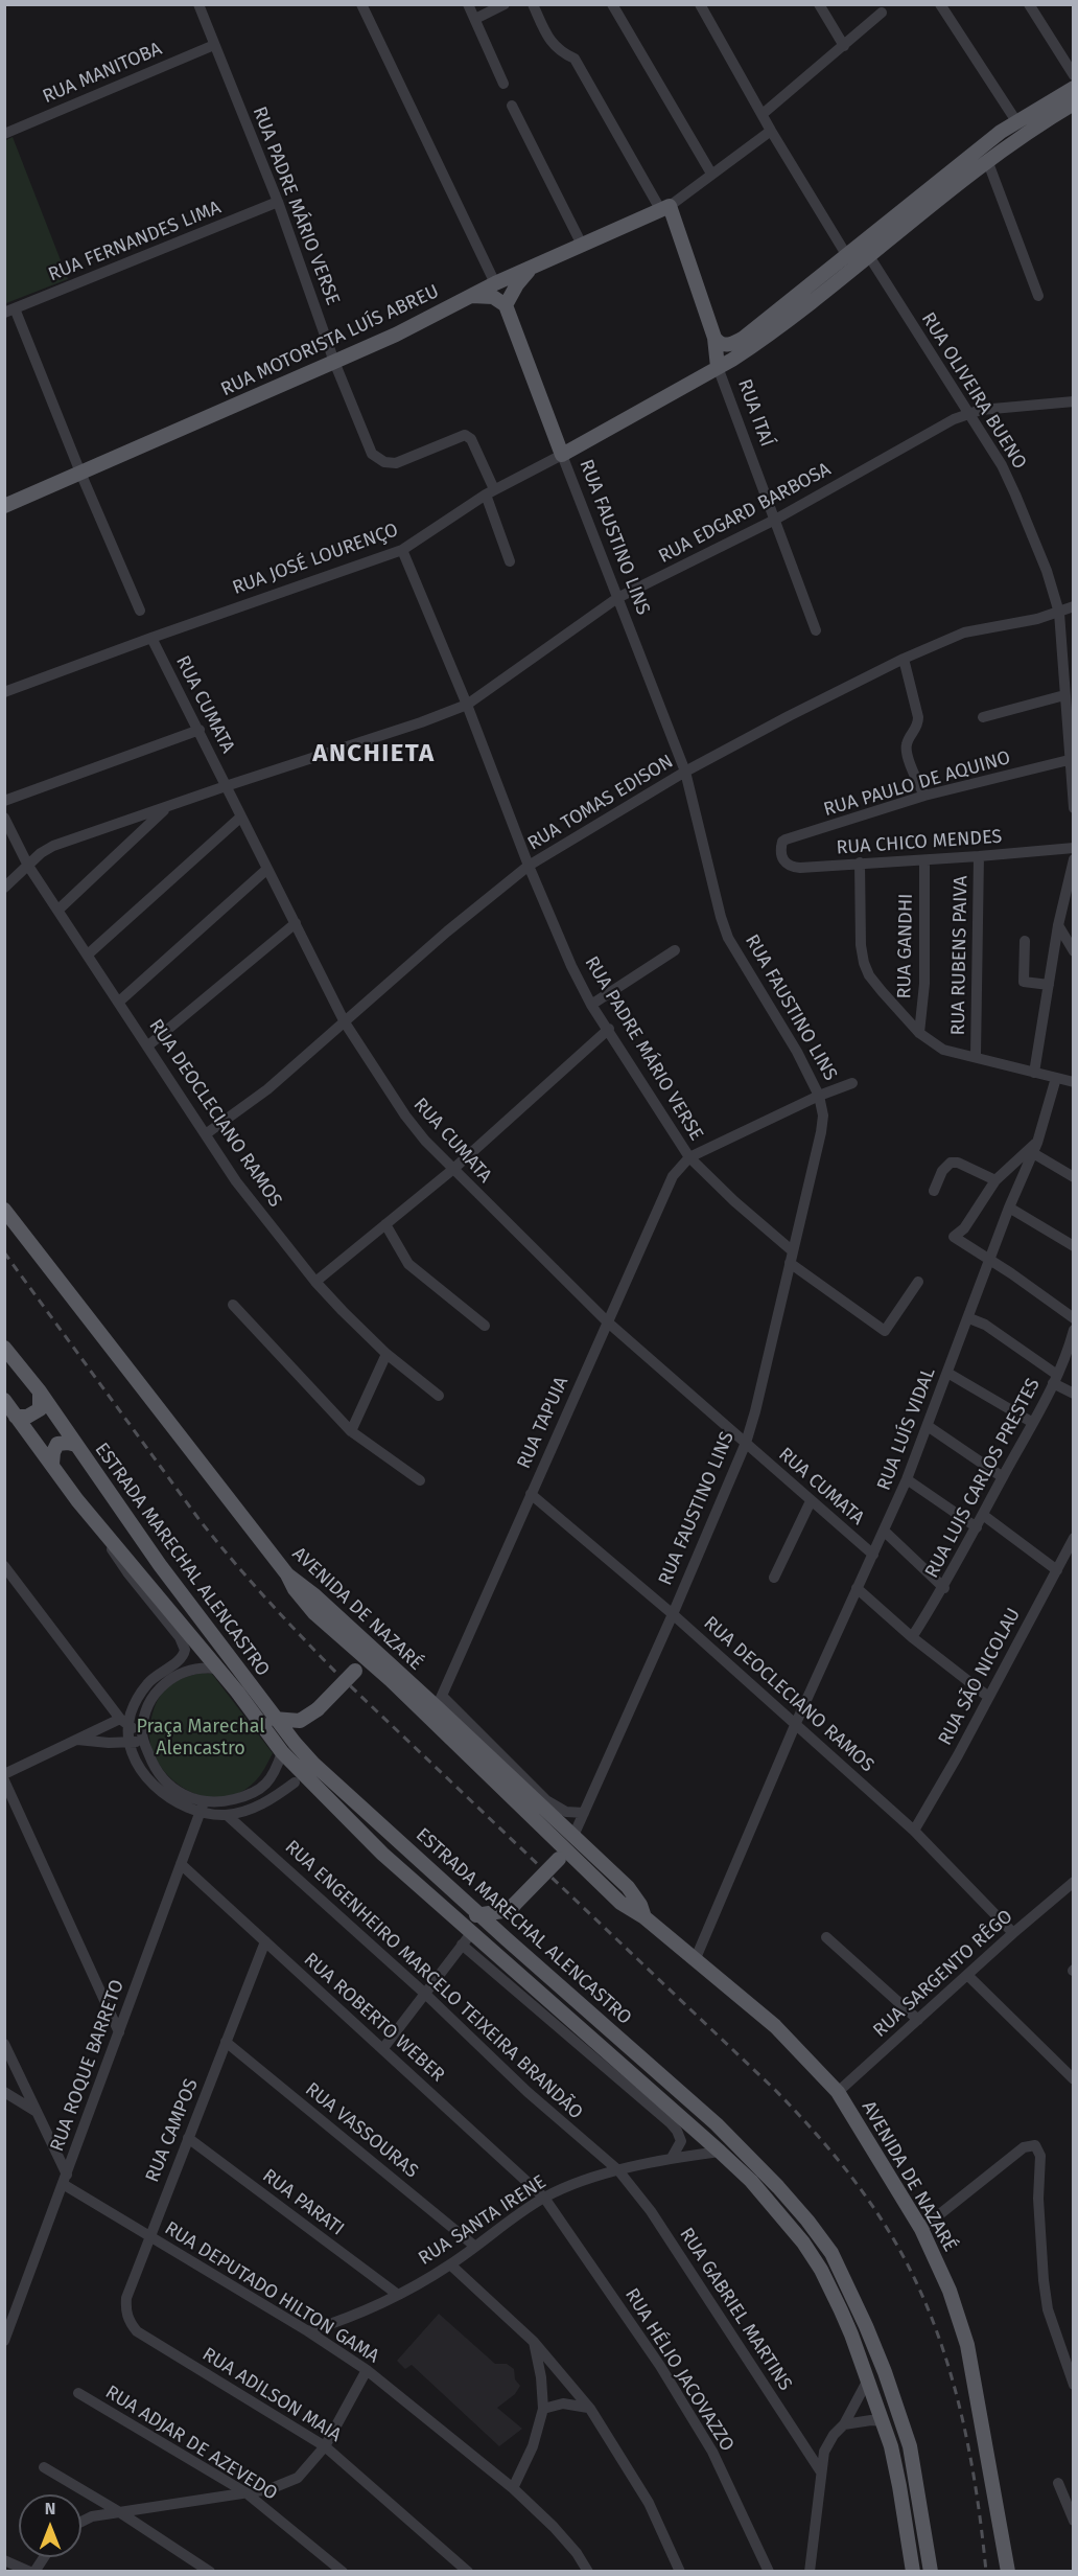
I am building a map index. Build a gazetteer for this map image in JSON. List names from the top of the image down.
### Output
{
  "streets": {
    "main road": [
      "RUA MOTORISTA LUÍS ABREU",
      "RUA ITAÍ",
      "RUA FAUSTINO LINS",
      "RUA JOSÉ LOURENÇO",
      "ESTRADA MARECHAL ALENCASTRO",
      "AVENIDA DE NAZARÉ"
    ],
    "street": [
      "RUA MANITOBA",
      "RUA PADRE MÁRIO VERSE",
      "RUA FERNANDES LIMA",
      "RUA OLIVEIRA BUENO",
      "RUA EDGARD BARBOSA",
      "RUA CUMATA",
      "RUA PAULO DE AQUINO",
      "RUA TOMAS EDISON",
      "RUA CHICO MENDES",
      "RUA GANDHI",
      "RUA RUBENS PAIVA",
      "RUA DEOCLECIANO RAMOS",
      "RUA TAPUIA",
      "RUA LUÍS VIDAL",
      "RUA LUIS CARLOS PRESTES",
      "RUA SÃO NICOLAU",
      "RUA SARGENTO RÊGO",
      "RUA ENGENHEIRO MARCELO TEIXEIRA BRANDÃO",
      "RUA ROBERTO WEBER",
      "RUA ROQUE BARRETO",
      "RUA CAMPOS",
      "RUA VASSOURAS",
      "RUA PARATI",
      "RUA SANTA IRENE",
      "RUA DEPUTADO HILTON GAMA",
      "RUA GABRIEL MARTINS",
      "RUA HÉLIO JACOVAZZO",
      "RUA ADILSON MAIA",
      "RUA ADJAR DE AZEVEDO"
    ]
  },
  "crossings": [
    ["RUA MANITOBA", "RUA PADRE MÁRIO VERSE"],
    ["RUA PADRE MÁRIO VERSE", "RUA FERNANDES LIMA"],
    ["RUA PADRE MÁRIO VERSE", "RUA MOTORISTA LUÍS ABREU"],
    ["RUA PADRE MÁRIO VERSE", "RUA EDGARD BARBOSA"],
    ["RUA PADRE MÁRIO VERSE", "RUA FAUSTINO LINS"],
    ["RUA PADRE MÁRIO VERSE", "RUA JOSÉ LOURENÇO"],
    ["RUA PADRE MÁRIO VERSE", "RUA TOMAS EDISON"],
    ["RUA PADRE MÁRIO VERSE", "RUA TAPUIA"],
    ["RUA MOTORISTA LUÍS ABREU", "RUA ITAÍ"],
    ["RUA OLIVEIRA BUENO", "RUA EDGARD BARBOSA"],
    ["RUA OLIVEIRA BUENO", "RUA JOSÉ LOURENÇO"],
    ["RUA OLIVEIRA BUENO", "RUA PAULO DE AQUINO"],
    ["RUA OLIVEIRA BUENO", "RUA TOMAS EDISON"],
    ["RUA ITAÍ", "RUA EDGARD BARBOSA"],
    ["RUA ITAÍ", "RUA JOSÉ LOURENÇO"],
    ["RUA EDGARD BARBOSA", "RUA FAUSTINO LINS"],
    ["RUA EDGARD BARBOSA", "RUA CUMATA"],
    ["RUA EDGARD BARBOSA", "RUA DEOCLECIANO RAMOS"],
    ["RUA FAUSTINO LINS", "RUA JOSÉ LOURENÇO"],
    ["RUA FAUSTINO LINS", "RUA CUMATA"],
    ["RUA FAUSTINO LINS", "RUA TOMAS EDISON"],
    ["RUA FAUSTINO LINS", "RUA DEOCLECIANO RAMOS"],
    ["RUA FAUSTINO LINS", "AVENIDA DE NAZARÉ"],
    ["RUA JOSÉ LOURENÇO", "RUA CUMATA"],
    ["RUA CUMATA", "RUA TOMAS EDISON"],
    ["RUA CUMATA", "RUA TAPUIA"],
    ["RUA CUMATA", "RUA LUÍS VIDAL"],
    ["RUA PAULO DE AQUINO", "RUA CHICO MENDES"],
    ["RUA TOMAS EDISON", "RUA DEOCLECIANO RAMOS"],
    ["RUA CHICO MENDES", "RUA GANDHI"],
    ["RUA CHICO MENDES", "RUA RUBENS PAIVA"],
    ["RUA DEOCLECIANO RAMOS", "RUA TAPUIA"],
    ["RUA DEOCLECIANO RAMOS", "RUA LUÍS VIDAL"],
    ["RUA DEOCLECIANO RAMOS", "RUA SÃO NICOLAU"],
    ["RUA DEOCLECIANO RAMOS", "RUA SARGENTO RÊGO"],
    ["RUA TAPUIA", "AVENIDA DE NAZARÉ"],
    ["RUA LUÍS VIDAL", "AVENIDA DE NAZARÉ"],
    ["ESTRADA MARECHAL ALENCASTRO", "RUA ROQUE BARRETO"],
    ["ESTRADA MARECHAL ALENCASTRO", "RUA SANTA IRENE"],
    ["AVENIDA DE NAZARÉ", "RUA SARGENTO RÊGO"],
    ["RUA ENGENHEIRO MARCELO TEIXEIRA BRANDÃO", "RUA SANTA IRENE"],
    ["RUA ENGENHEIRO MARCELO TEIXEIRA BRANDÃO", "RUA GABRIEL MARTINS"],
    ["RUA ROBERTO WEBER", "RUA ROQUE BARRETO"],
    ["RUA ROBERTO WEBER", "RUA CAMPOS"],
    ["RUA ROBERTO WEBER", "RUA SANTA IRENE"],
    ["RUA ROBERTO WEBER", "RUA HÉLIO JACOVAZZO"],
    ["RUA ROQUE BARRETO", "RUA DEPUTADO HILTON GAMA"],
    ["RUA CAMPOS", "RUA VASSOURAS"],
    ["RUA CAMPOS", "RUA PARATI"],
    ["RUA CAMPOS", "RUA DEPUTADO HILTON GAMA"],
    ["RUA CAMPOS", "RUA ADILSON MAIA"],
    ["RUA VASSOURAS", "RUA SANTA IRENE"],
    ["RUA PARATI", "RUA SANTA IRENE"],
    ["RUA SANTA IRENE", "RUA DEPUTADO HILTON GAMA"],
    ["RUA SANTA IRENE", "RUA GABRIEL MARTINS"],
    ["RUA SANTA IRENE", "RUA HÉLIO JACOVAZZO"]
  ],
  "districts": ["ANCHIETA"],
  "parks": ["Praça Marechal Alencastro"],
  "north": "top"
}
